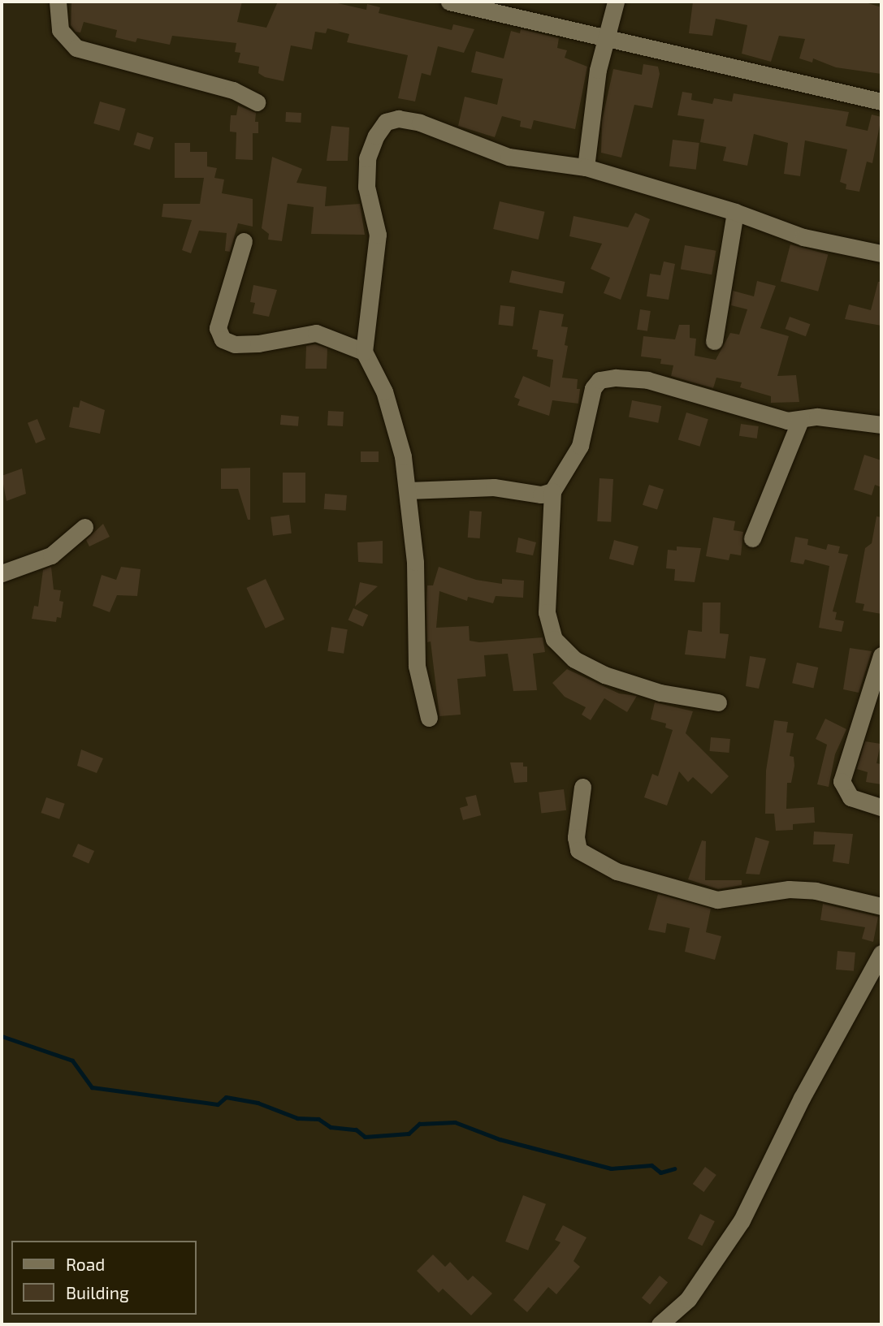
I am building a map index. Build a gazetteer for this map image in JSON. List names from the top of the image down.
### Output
{
  "legend": ["Road", "Building"]
}
